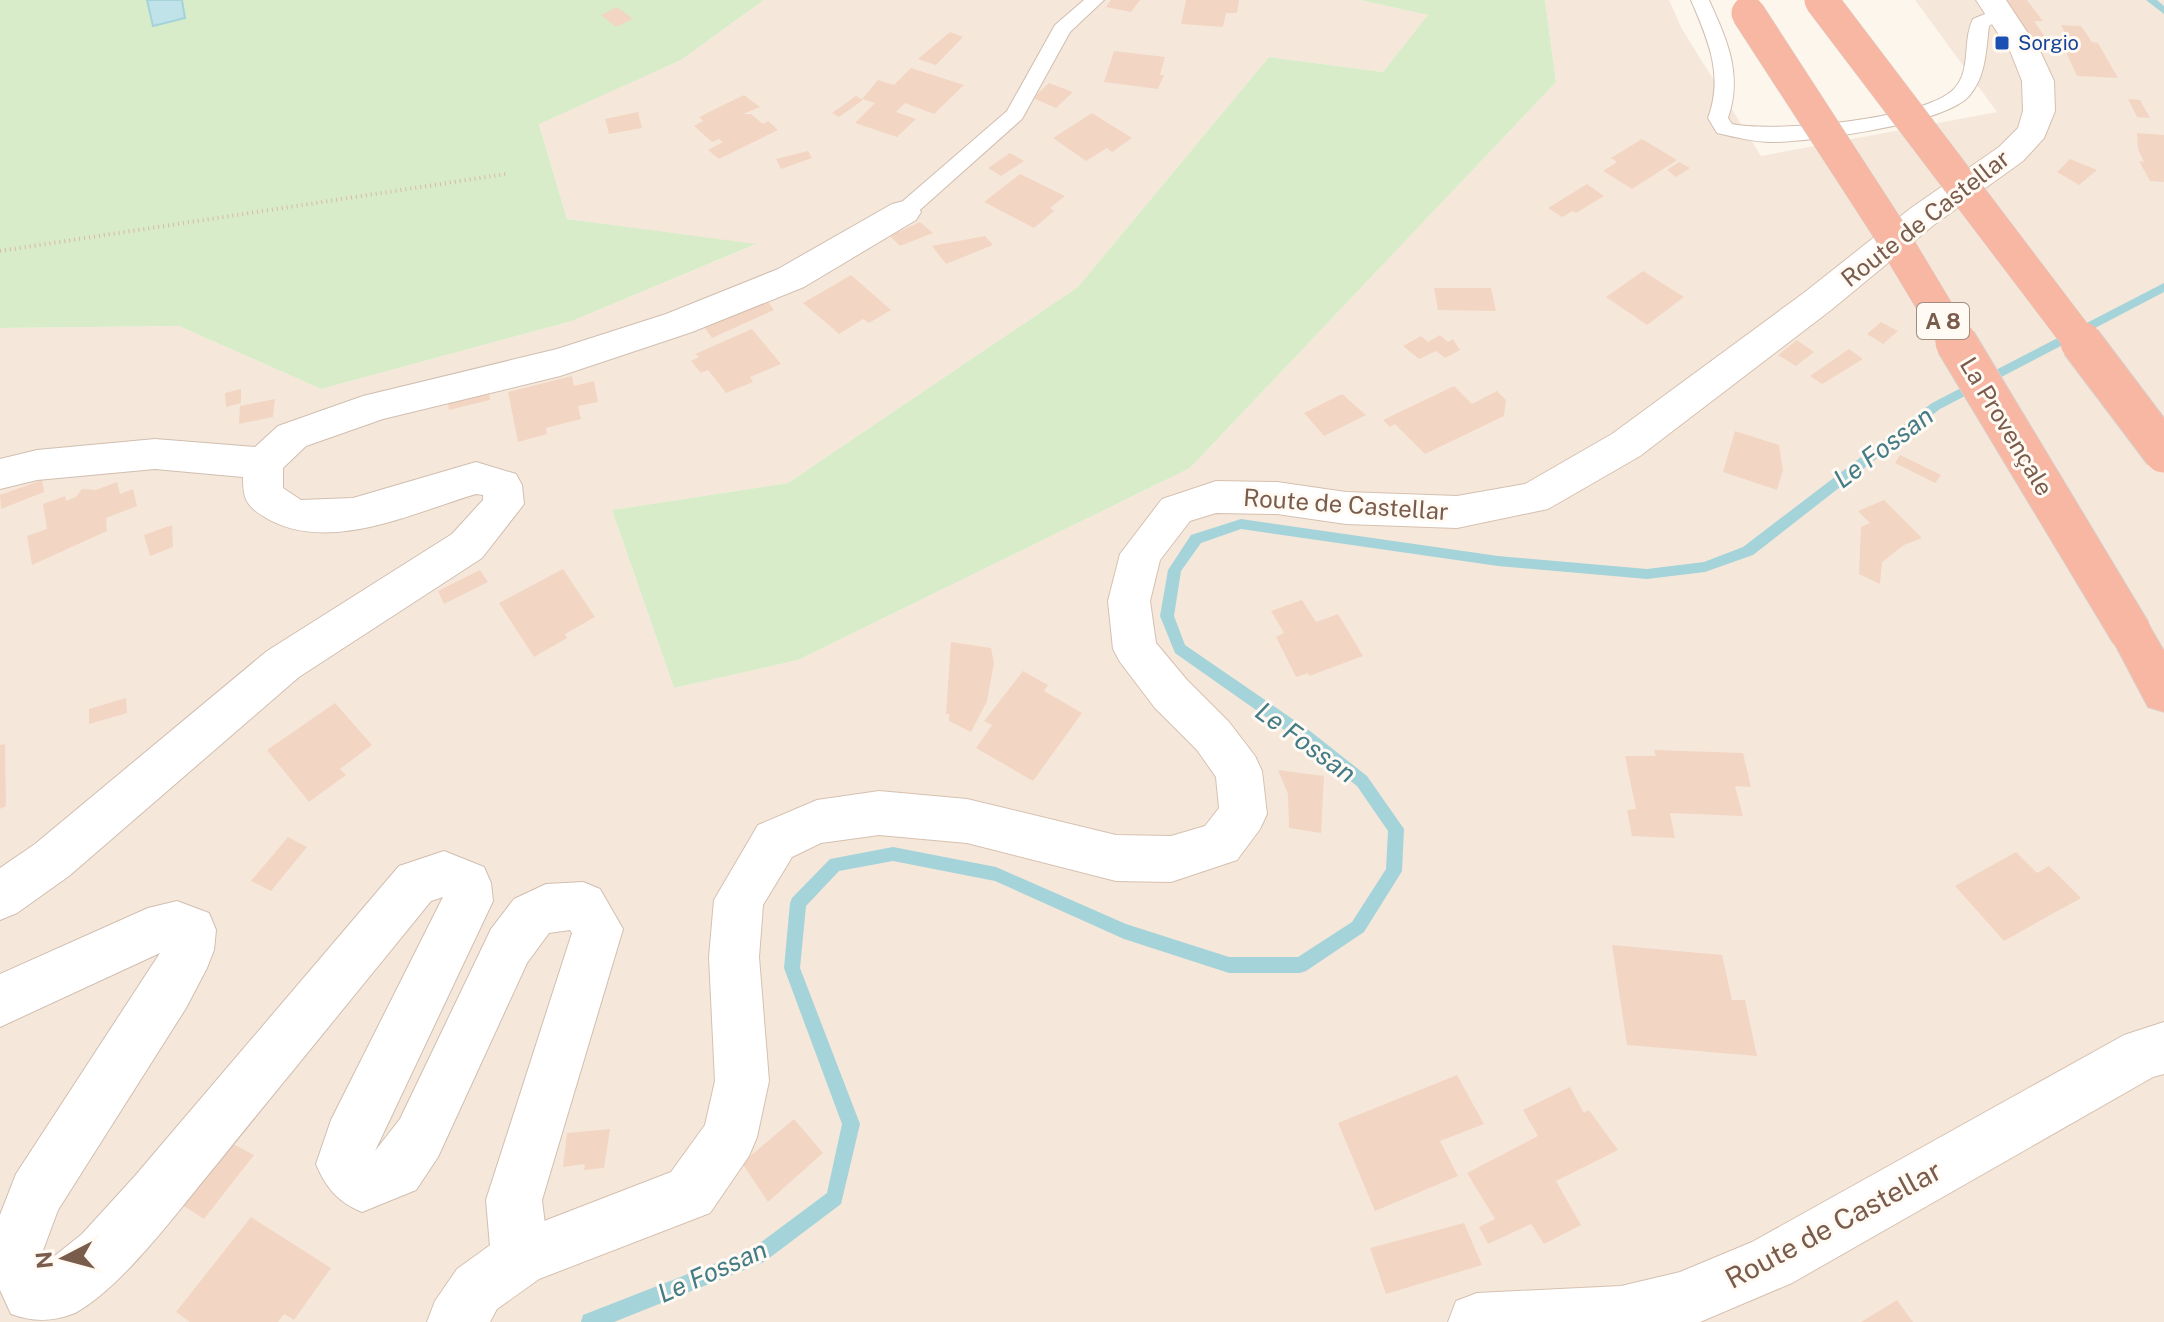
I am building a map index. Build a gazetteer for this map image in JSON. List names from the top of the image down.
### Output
{
  "streets": {
    "highway": ["A 8", "La Provençale"],
    "street": ["Route de Castellar"]
  },
  "water": ["Le Fossan"],
  "places": {
    "transit": ["Sorgio"]
  },
  "north": "left"
}
